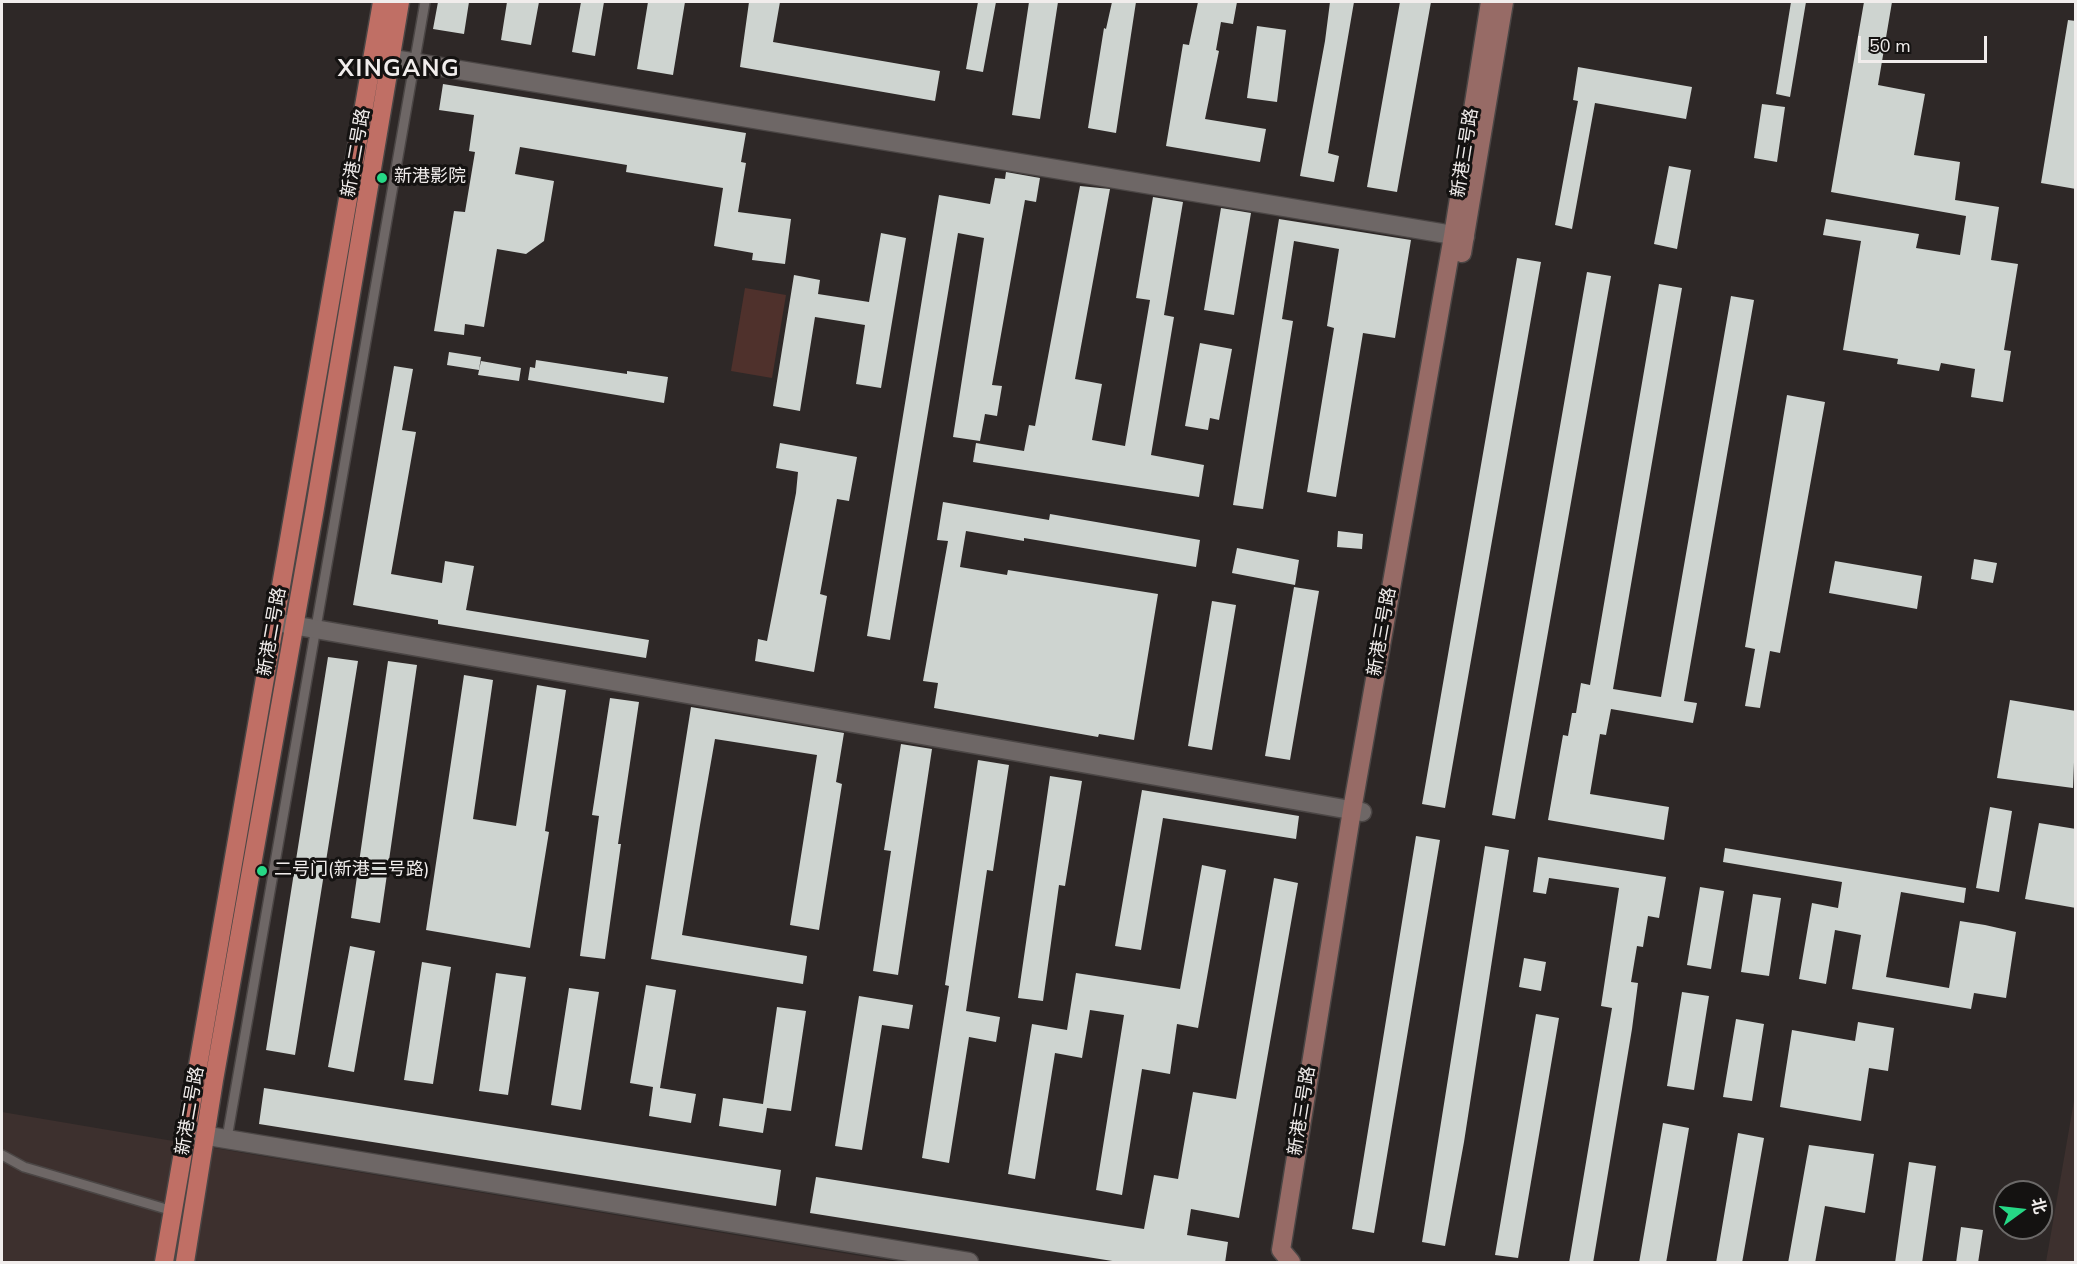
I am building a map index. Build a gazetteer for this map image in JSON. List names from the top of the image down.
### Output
{
  "streets": {
    "main road": ["新港二号路"],
    "street": ["新港三号路"]
  },
  "districts": ["XINGANG"],
  "places": ["新港影院", "二号门(新港二号路)"],
  "scale_bar": "50 m",
  "north": "right"
}
